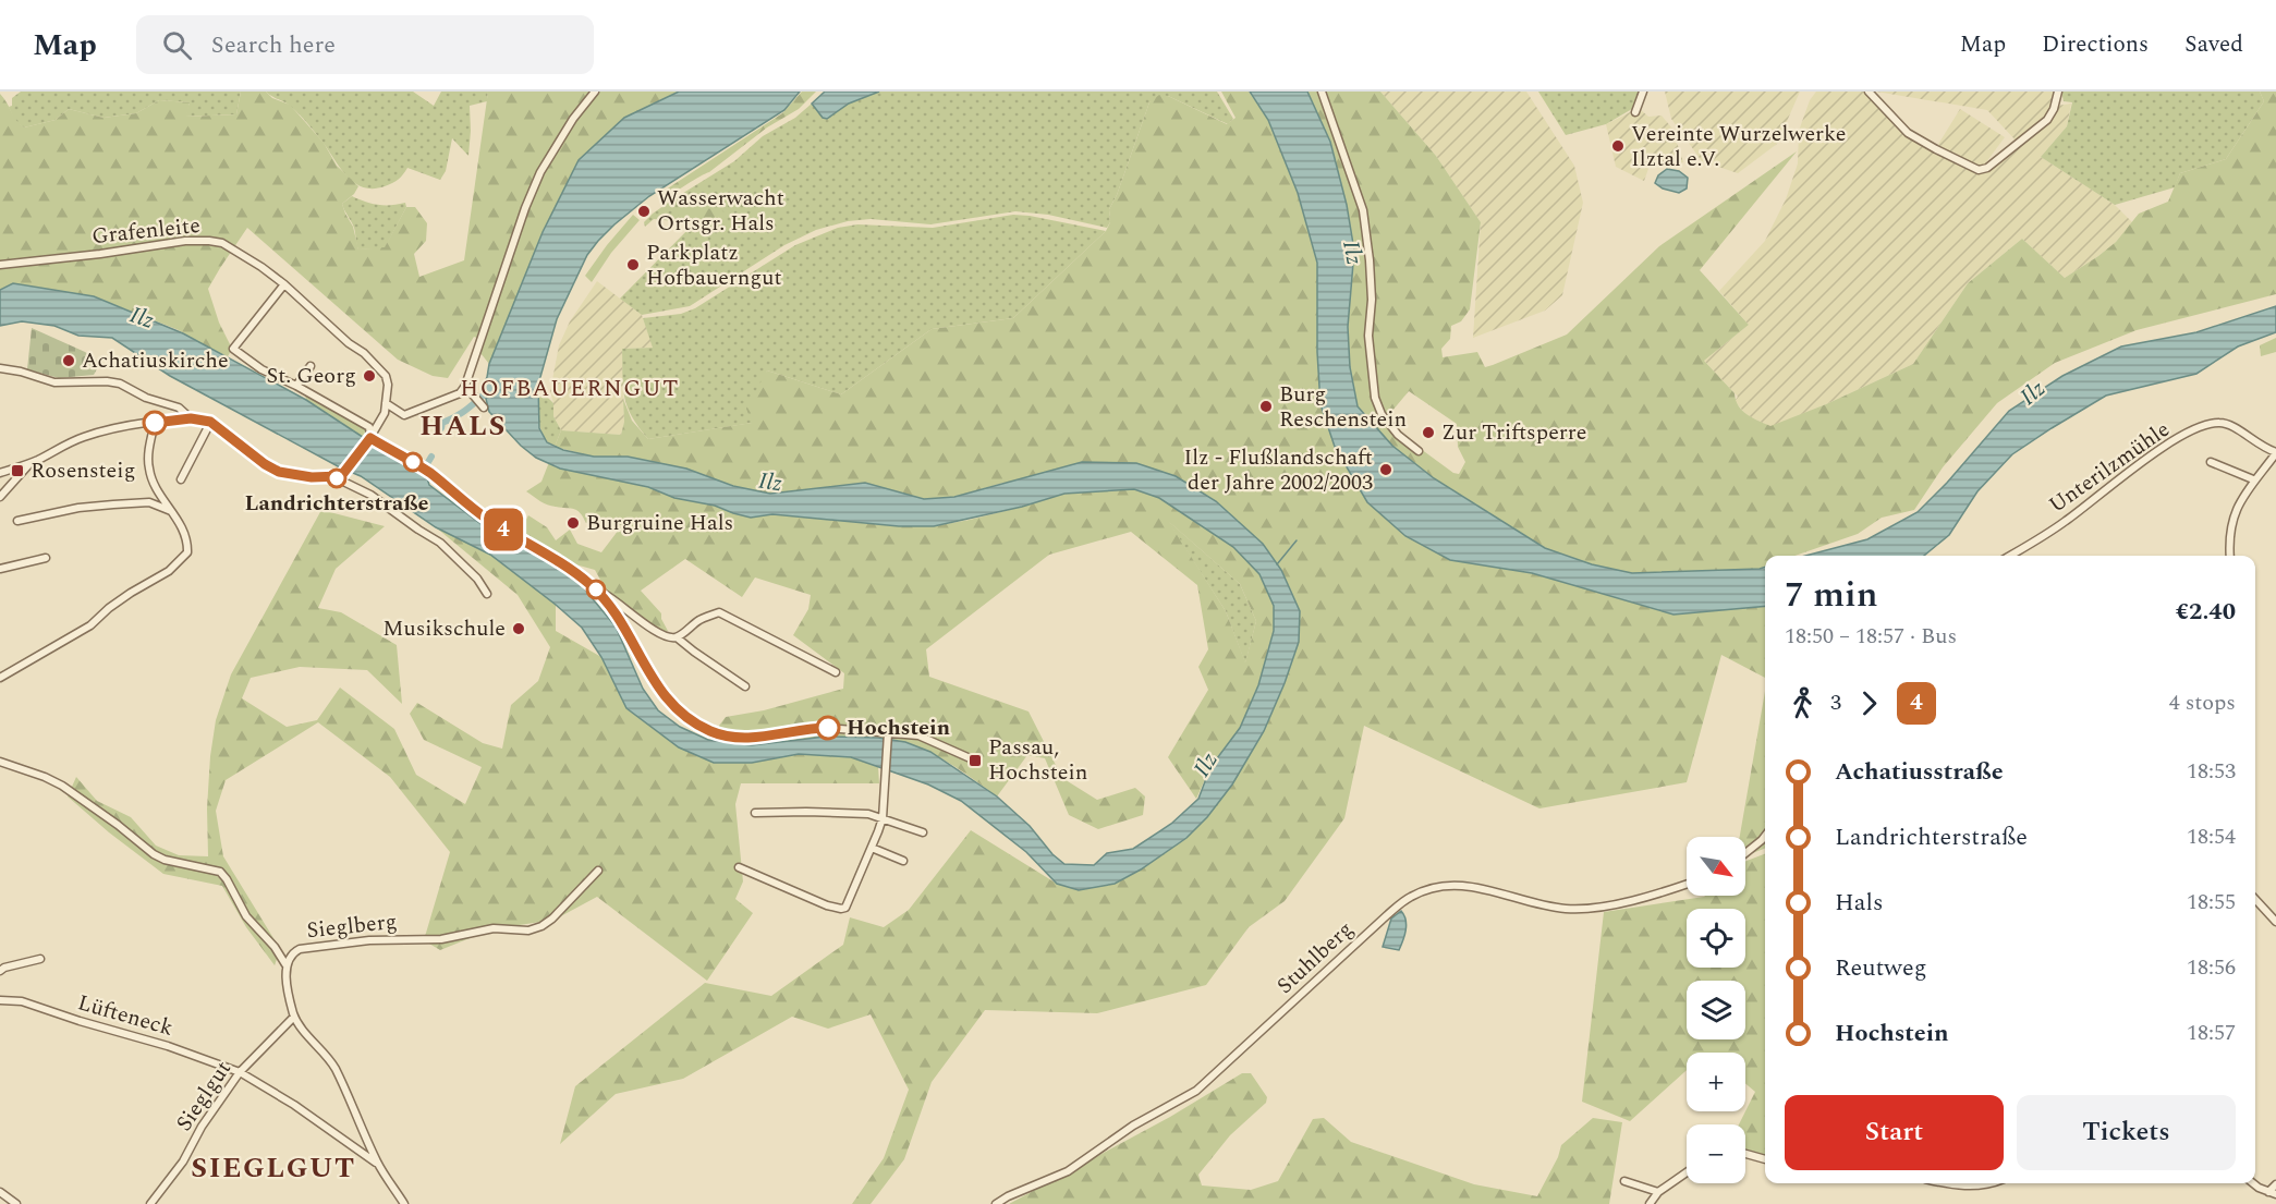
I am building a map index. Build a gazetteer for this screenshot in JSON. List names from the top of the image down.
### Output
{
  "streets": {
    "street": [
      "Grafenleite",
      "Unterilzmühle",
      "Sieglberg",
      "Stuhlberg",
      "Lüfteneck",
      "Sieglgut"
    ]
  },
  "crossings": [
    ["Sieglberg", "Lüfteneck"],
    ["Sieglberg", "Sieglgut"],
    ["Lüfteneck", "Sieglgut"]
  ],
  "districts": ["HOFBAUERNGUT", "HALS", "SIEGLGUT"],
  "water": ["Ilz"],
  "places": {
    "other": [
      "Vereinte Wurzelwerke Ilztal e.V.",
      "Wasserwacht Ortsgr. Hals",
      "Parkplatz Hofbauerngut",
      "Achatiuskirche",
      "St. Georg",
      "Burg Reschenstein",
      "Zur Triftsperre",
      "Ilz - Flußlandschaft der Jahre 2002/2003",
      "Landrichterstraße",
      "Burgruine Hals",
      "Musikschule",
      "Hochstein"
    ],
    "transit": ["Rosensteig", "Passau, Hochstein"]
  },
  "lines": ["bus line 4"],
  "north": "bottom right",
  "page": {
    "header": "Map",
    "search": "Search here",
    "nav": ["Map", "Directions", "Saved"],
    "on_map": "4",
    "heading": ["7 min", "18:50 – 18:57 · Bus", "€2.40"],
    "legs": ["3", "4", "4 stops"],
    "list": [
      {
        "name": "Achatiusstraße",
        "value": "18:53"
      },
      {
        "name": "Landrichterstraße",
        "value": "18:54"
      },
      {
        "name": "Hals",
        "value": "18:55"
      },
      {
        "name": "Reutweg",
        "value": "18:56"
      },
      {
        "name": "Hochstein",
        "value": "18:57"
      }
    ],
    "map_buttons": ["+", "−"],
    "buttons": ["Start", "Tickets"]
  }
}
